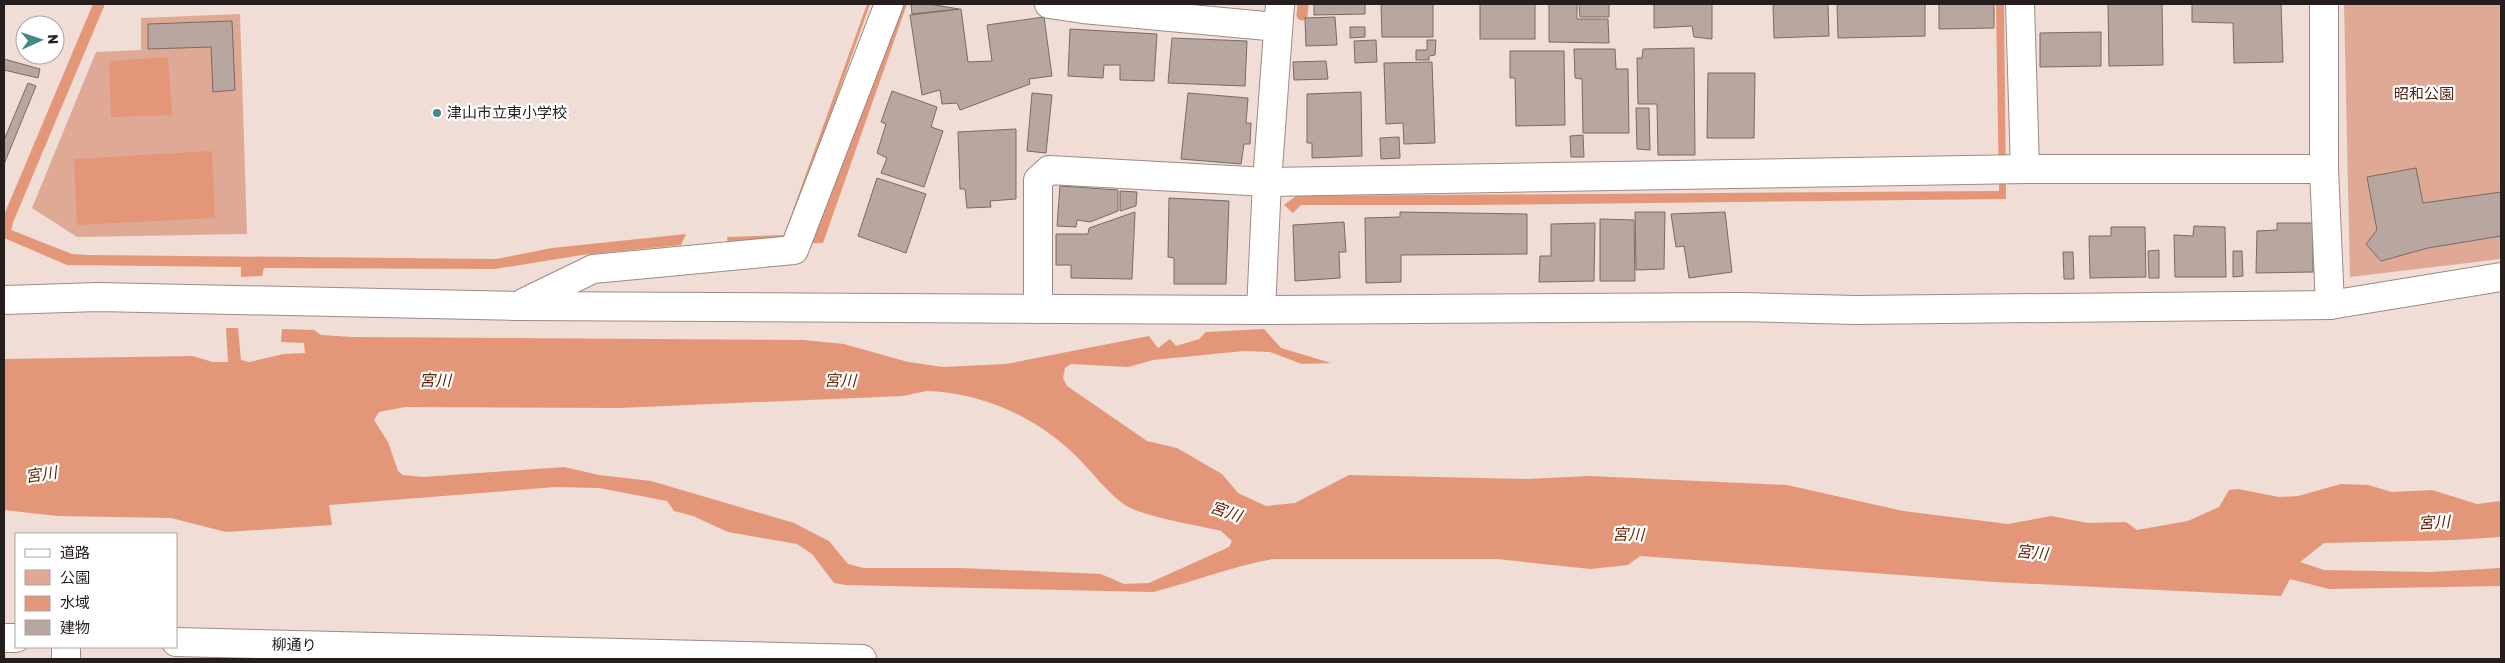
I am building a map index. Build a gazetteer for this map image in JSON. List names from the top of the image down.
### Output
{
  "streets": {
    "street": ["柳通り"]
  },
  "water": ["宮川"],
  "parks": ["昭和公園"],
  "places": ["津山市立東小学校"],
  "legend": [
    "道路",
    "公園",
    "水域",
    "建物"
  ],
  "north": "right"
}
